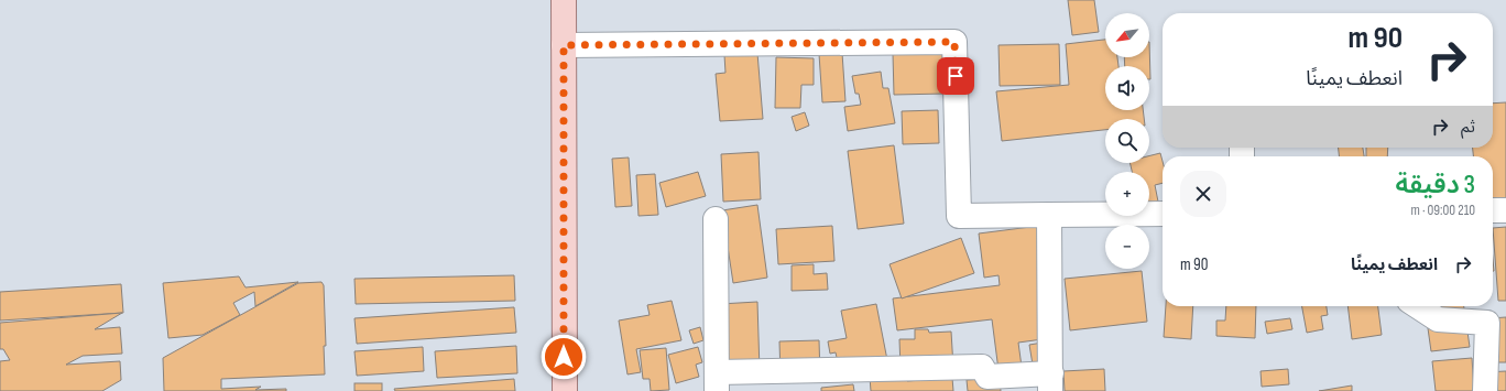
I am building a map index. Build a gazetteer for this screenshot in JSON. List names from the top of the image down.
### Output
{
  "north": "bottom left",
  "page": {
    "map_buttons": ["+", "−"],
    "turn": ["90 m", "انعطف يمينًا"],
    "then": "ثم",
    "heading": ["3 دقيقة", "210 m · 09:00"],
    "list": [
      {
        "name": "انعطف يمينًا",
        "value": "90 m"
      }
    ]
  }
}
